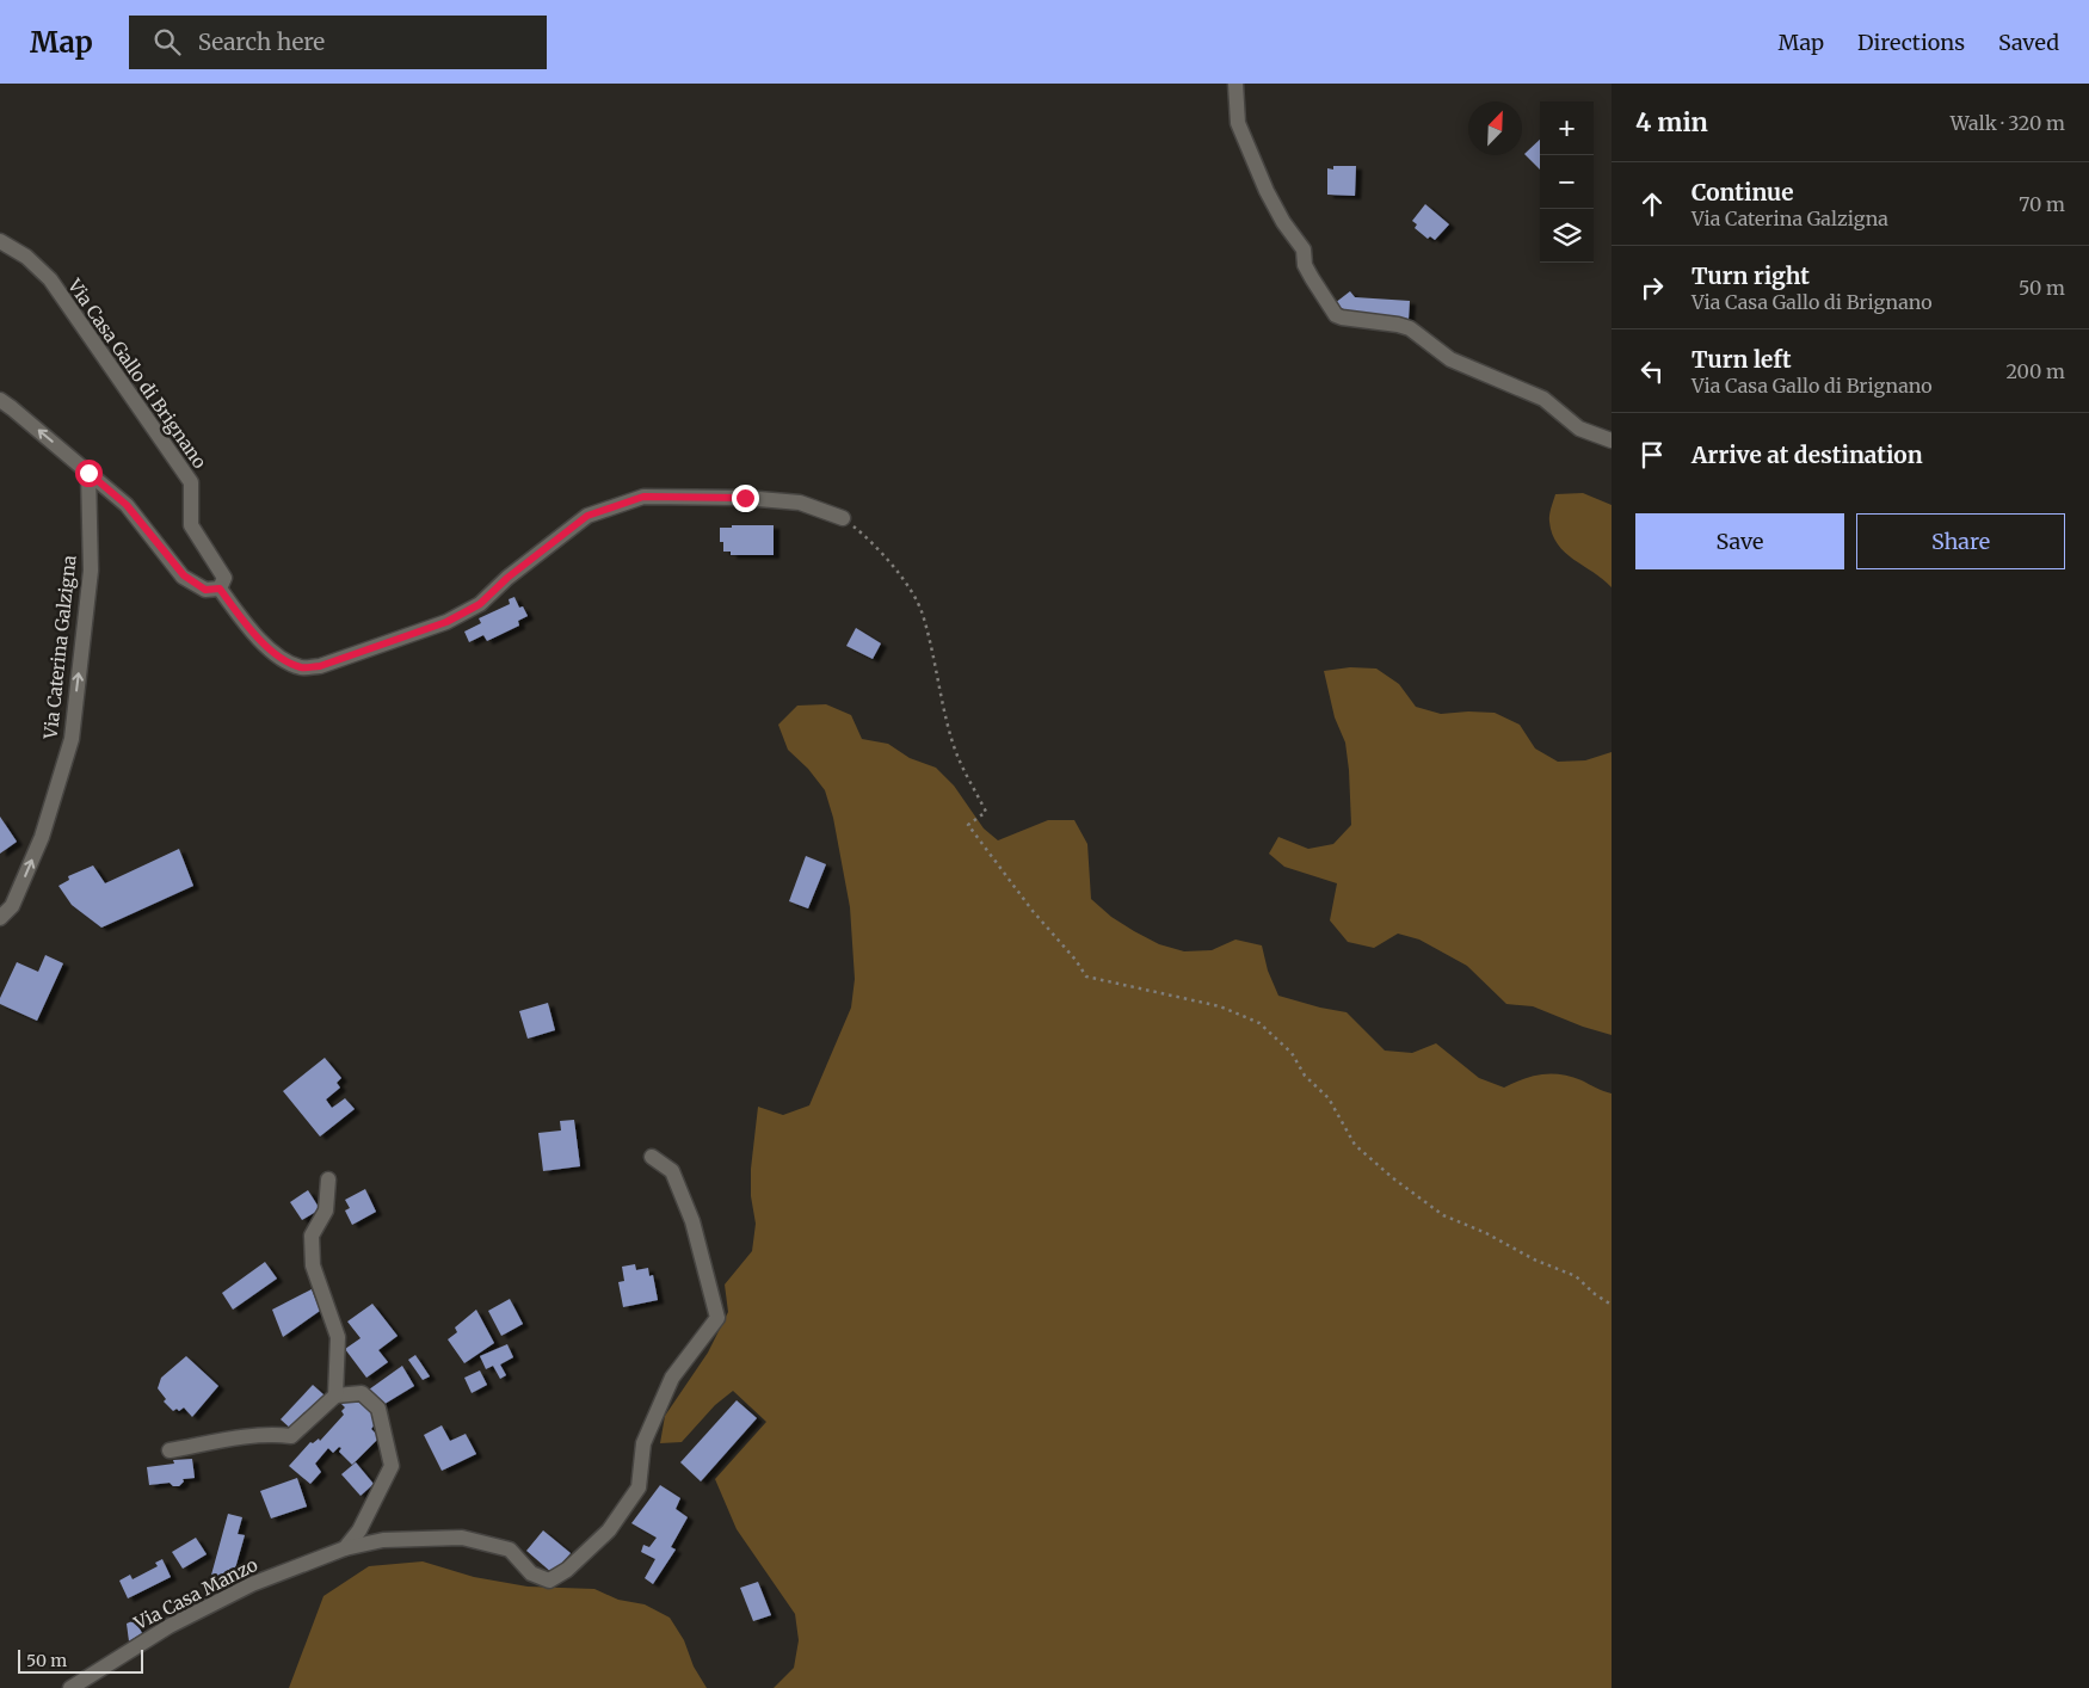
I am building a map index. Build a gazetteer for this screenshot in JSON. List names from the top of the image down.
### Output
{
  "streets": {
    "street": ["Via Casa Gallo di Brignano", "Via Caterina Galzigna", "Via Casa Manzo"]
  },
  "one_way": ["Via Caterina Galzigna"],
  "scale_bar": "50 m",
  "north": "top right",
  "page": {
    "header": "Map",
    "search": "Search here",
    "nav": ["Map", "Directions", "Saved"],
    "heading": ["4 min", "Walk · 320 m"],
    "map_buttons": ["+", "−"],
    "list": [
      ["Continue", "Via Caterina Galzigna", "70 m"],
      ["Turn right", "Via Casa Gallo di Brignano", "50 m"],
      ["Turn left", "Via Casa Gallo di Brignano", "200 m"],
      "Arrive at destination"
    ],
    "buttons": ["Save", "Share"],
    "scale": "50 m"
  }
}
